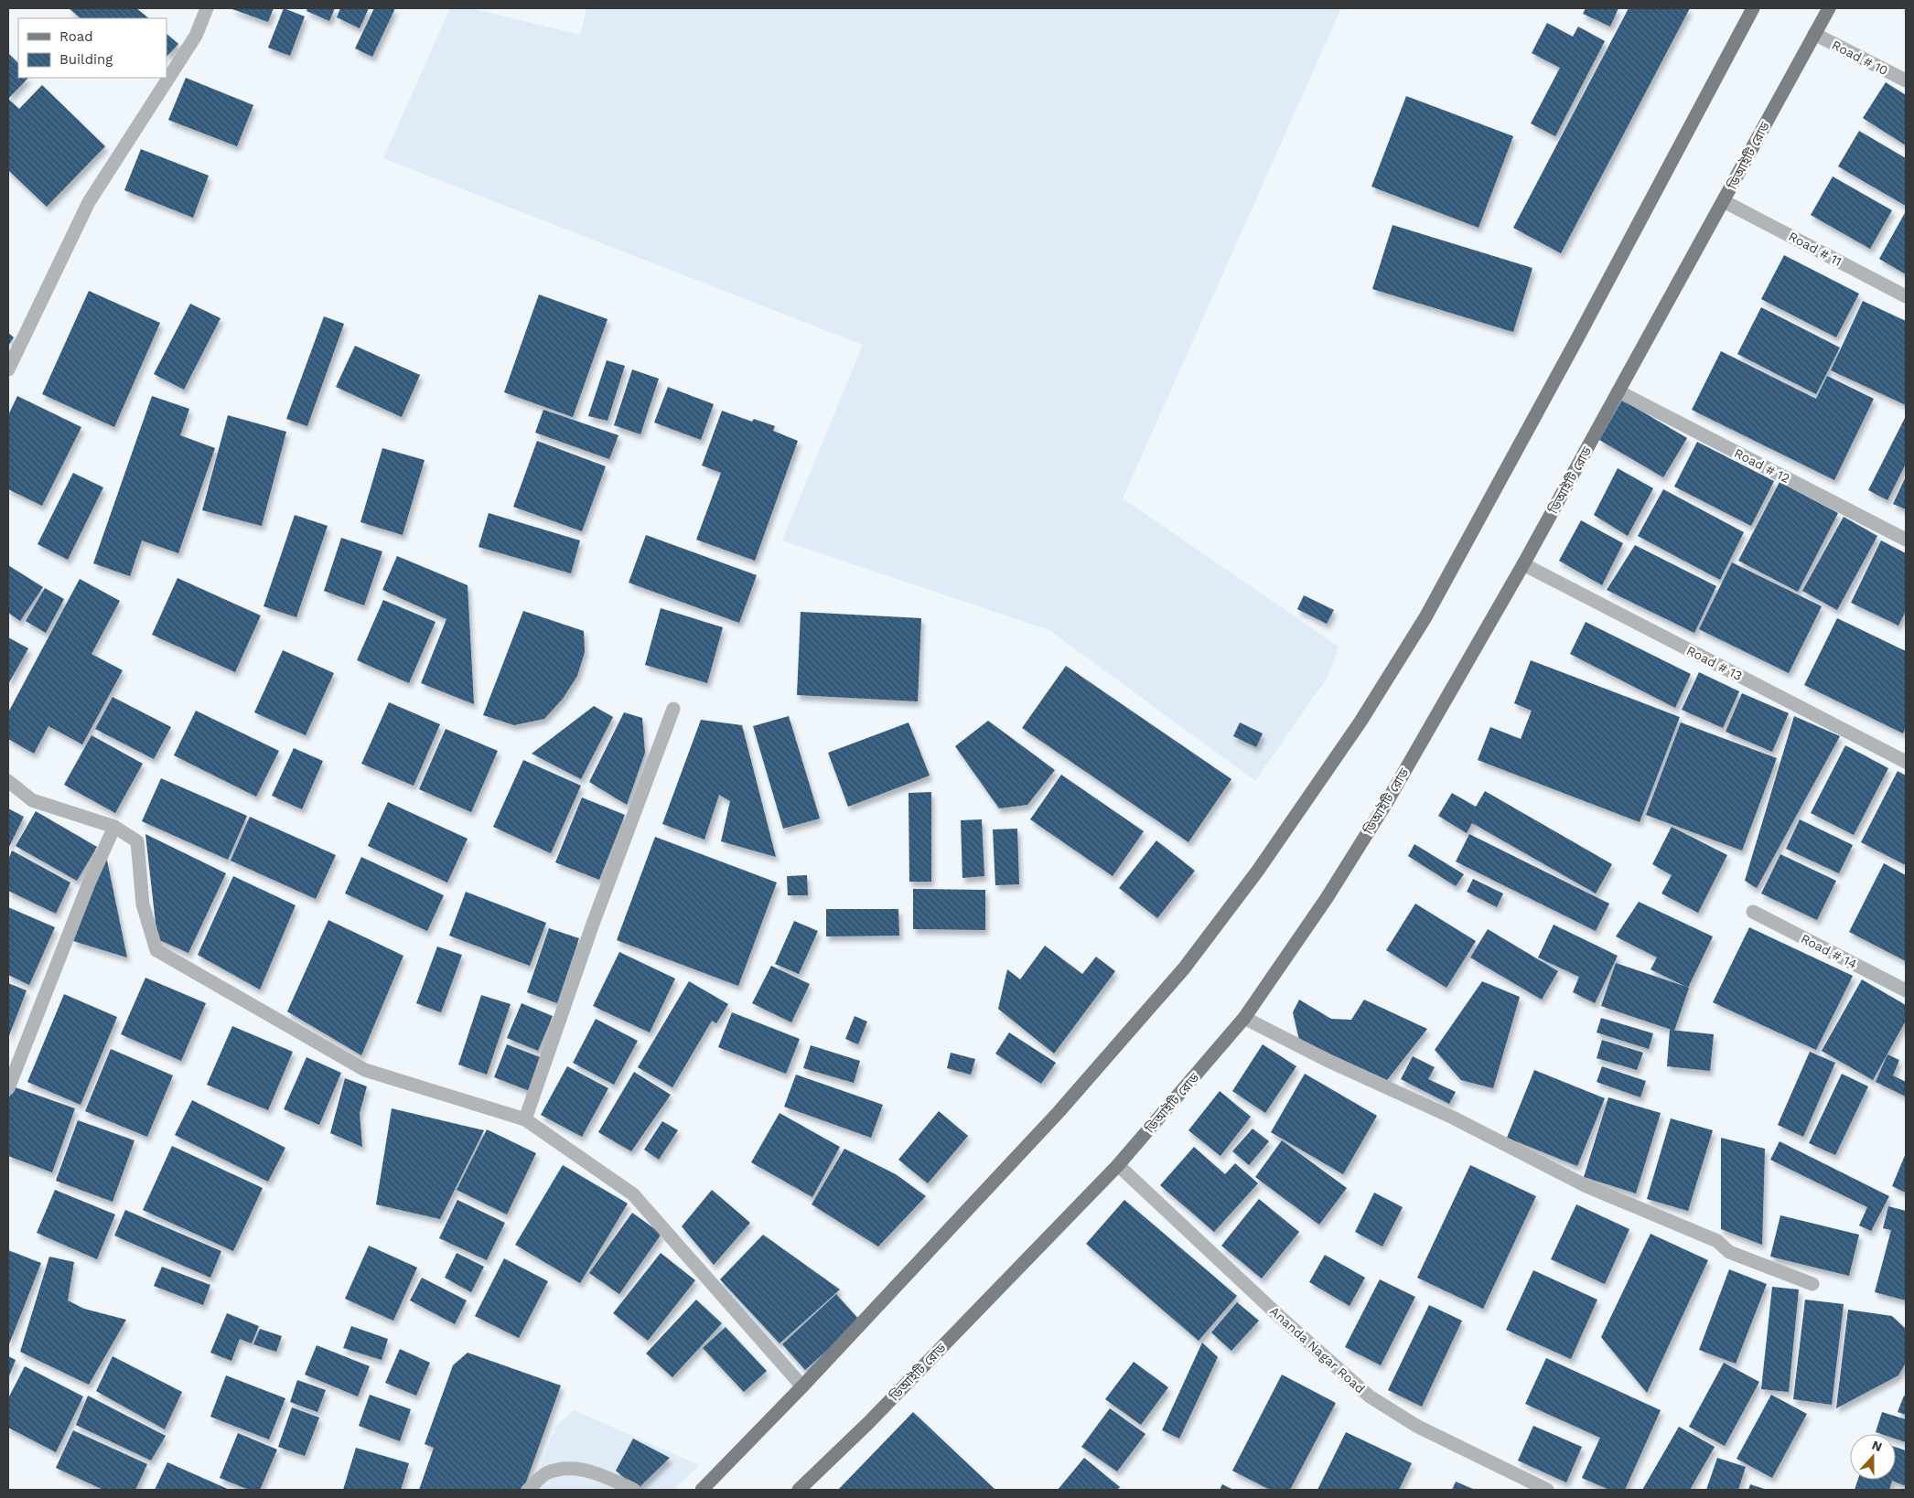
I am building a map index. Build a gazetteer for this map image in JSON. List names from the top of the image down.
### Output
{
  "streets": {
    "main road": ["ডিআইটি রোড"],
    "street": [
      "Road # 10",
      "Road # 11",
      "Road # 12",
      "Road # 13",
      "Road # 14",
      "Ananda Nagar Road"
    ]
  },
  "crossings": [
    ["Road # 10", "ডিআইটি রোড"],
    ["ডিআইটি রোড", "Road # 11"],
    ["ডিআইটি রোড", "Road # 12"],
    ["ডিআইটি রোড", "Road # 13"],
    ["ডিআইটি রোড", "Ananda Nagar Road"]
  ],
  "legend": ["Road", "Building"],
  "north": "top"
}
